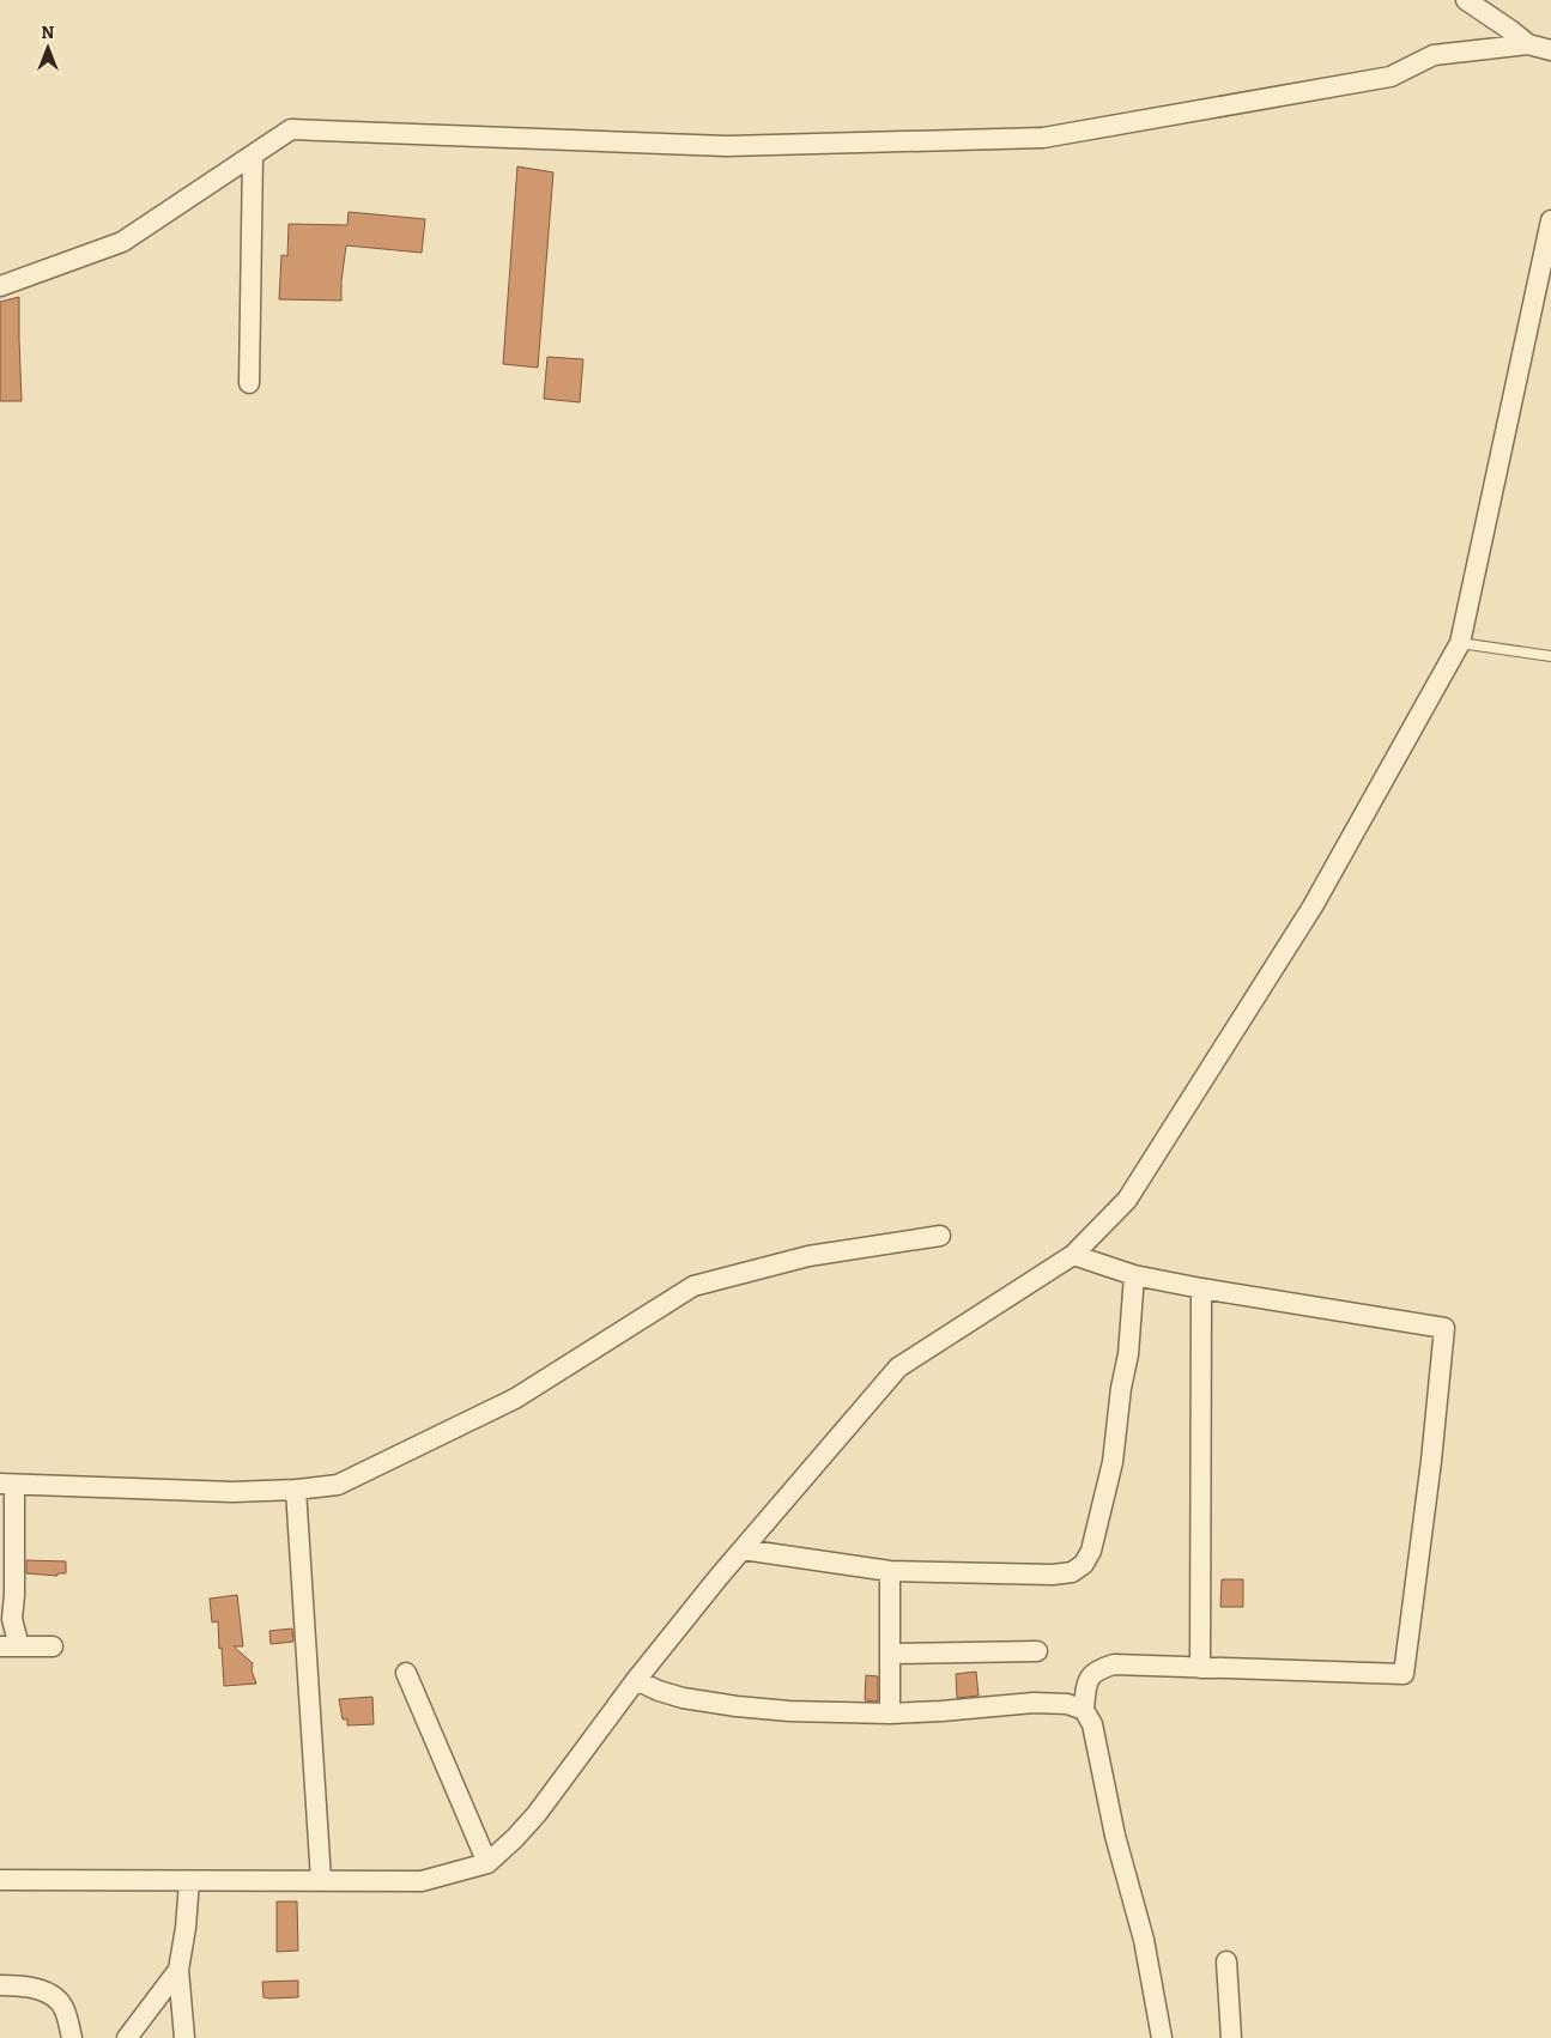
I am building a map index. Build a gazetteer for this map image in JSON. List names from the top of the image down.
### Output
{
  "north": "top"
}
